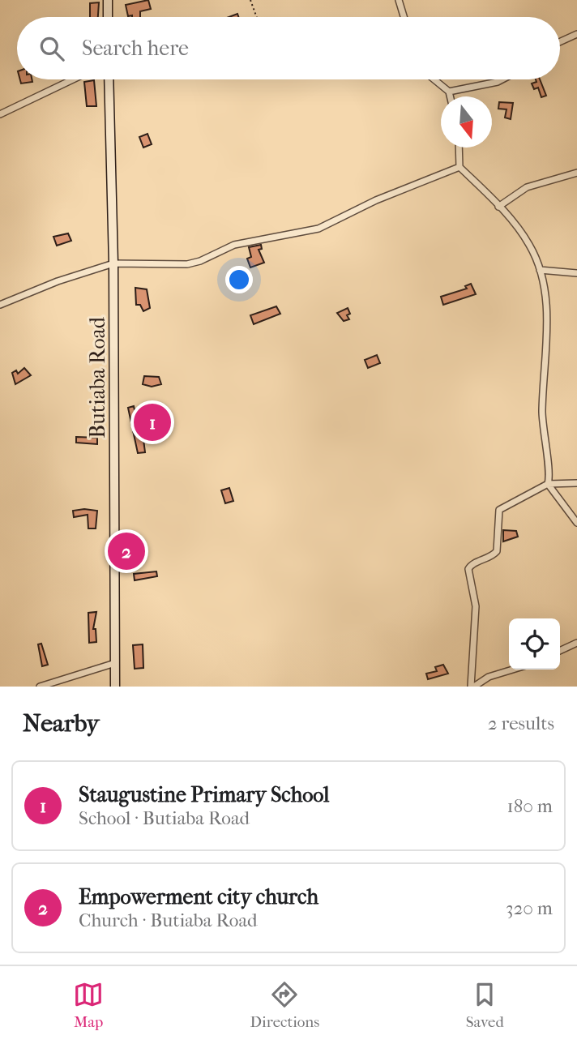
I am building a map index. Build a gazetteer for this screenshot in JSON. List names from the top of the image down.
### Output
{
  "streets": {
    "main road": ["Butiaba Road"]
  },
  "north": "bottom",
  "page": {
    "search": "Search here",
    "pins": ["1", "2"],
    "heading": ["Nearby", "2 results"],
    "list": [
      {
        "mark": "1",
        "name": "Staugustine Primary School",
        "note": "School · Butiaba Road",
        "value": "180 m"
      },
      {
        "mark": "2",
        "name": "Empowerment city church",
        "note": "Church · Butiaba Road",
        "value": "320 m"
      }
    ],
    "nav": ["Map", "Directions", "Saved"]
  }
}
